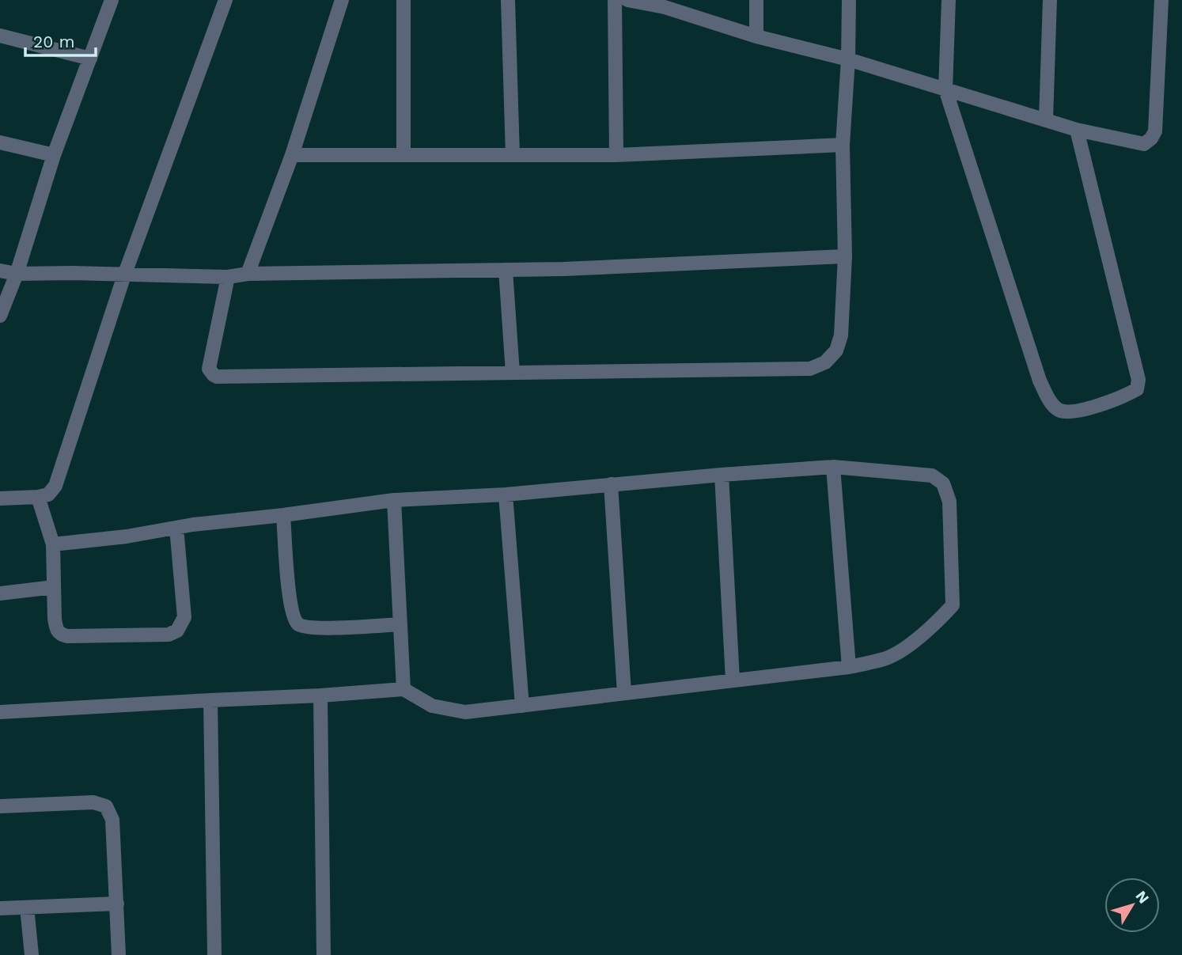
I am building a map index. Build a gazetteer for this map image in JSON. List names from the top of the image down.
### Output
{
  "scale_bar": "20 m",
  "north": "top right"
}
